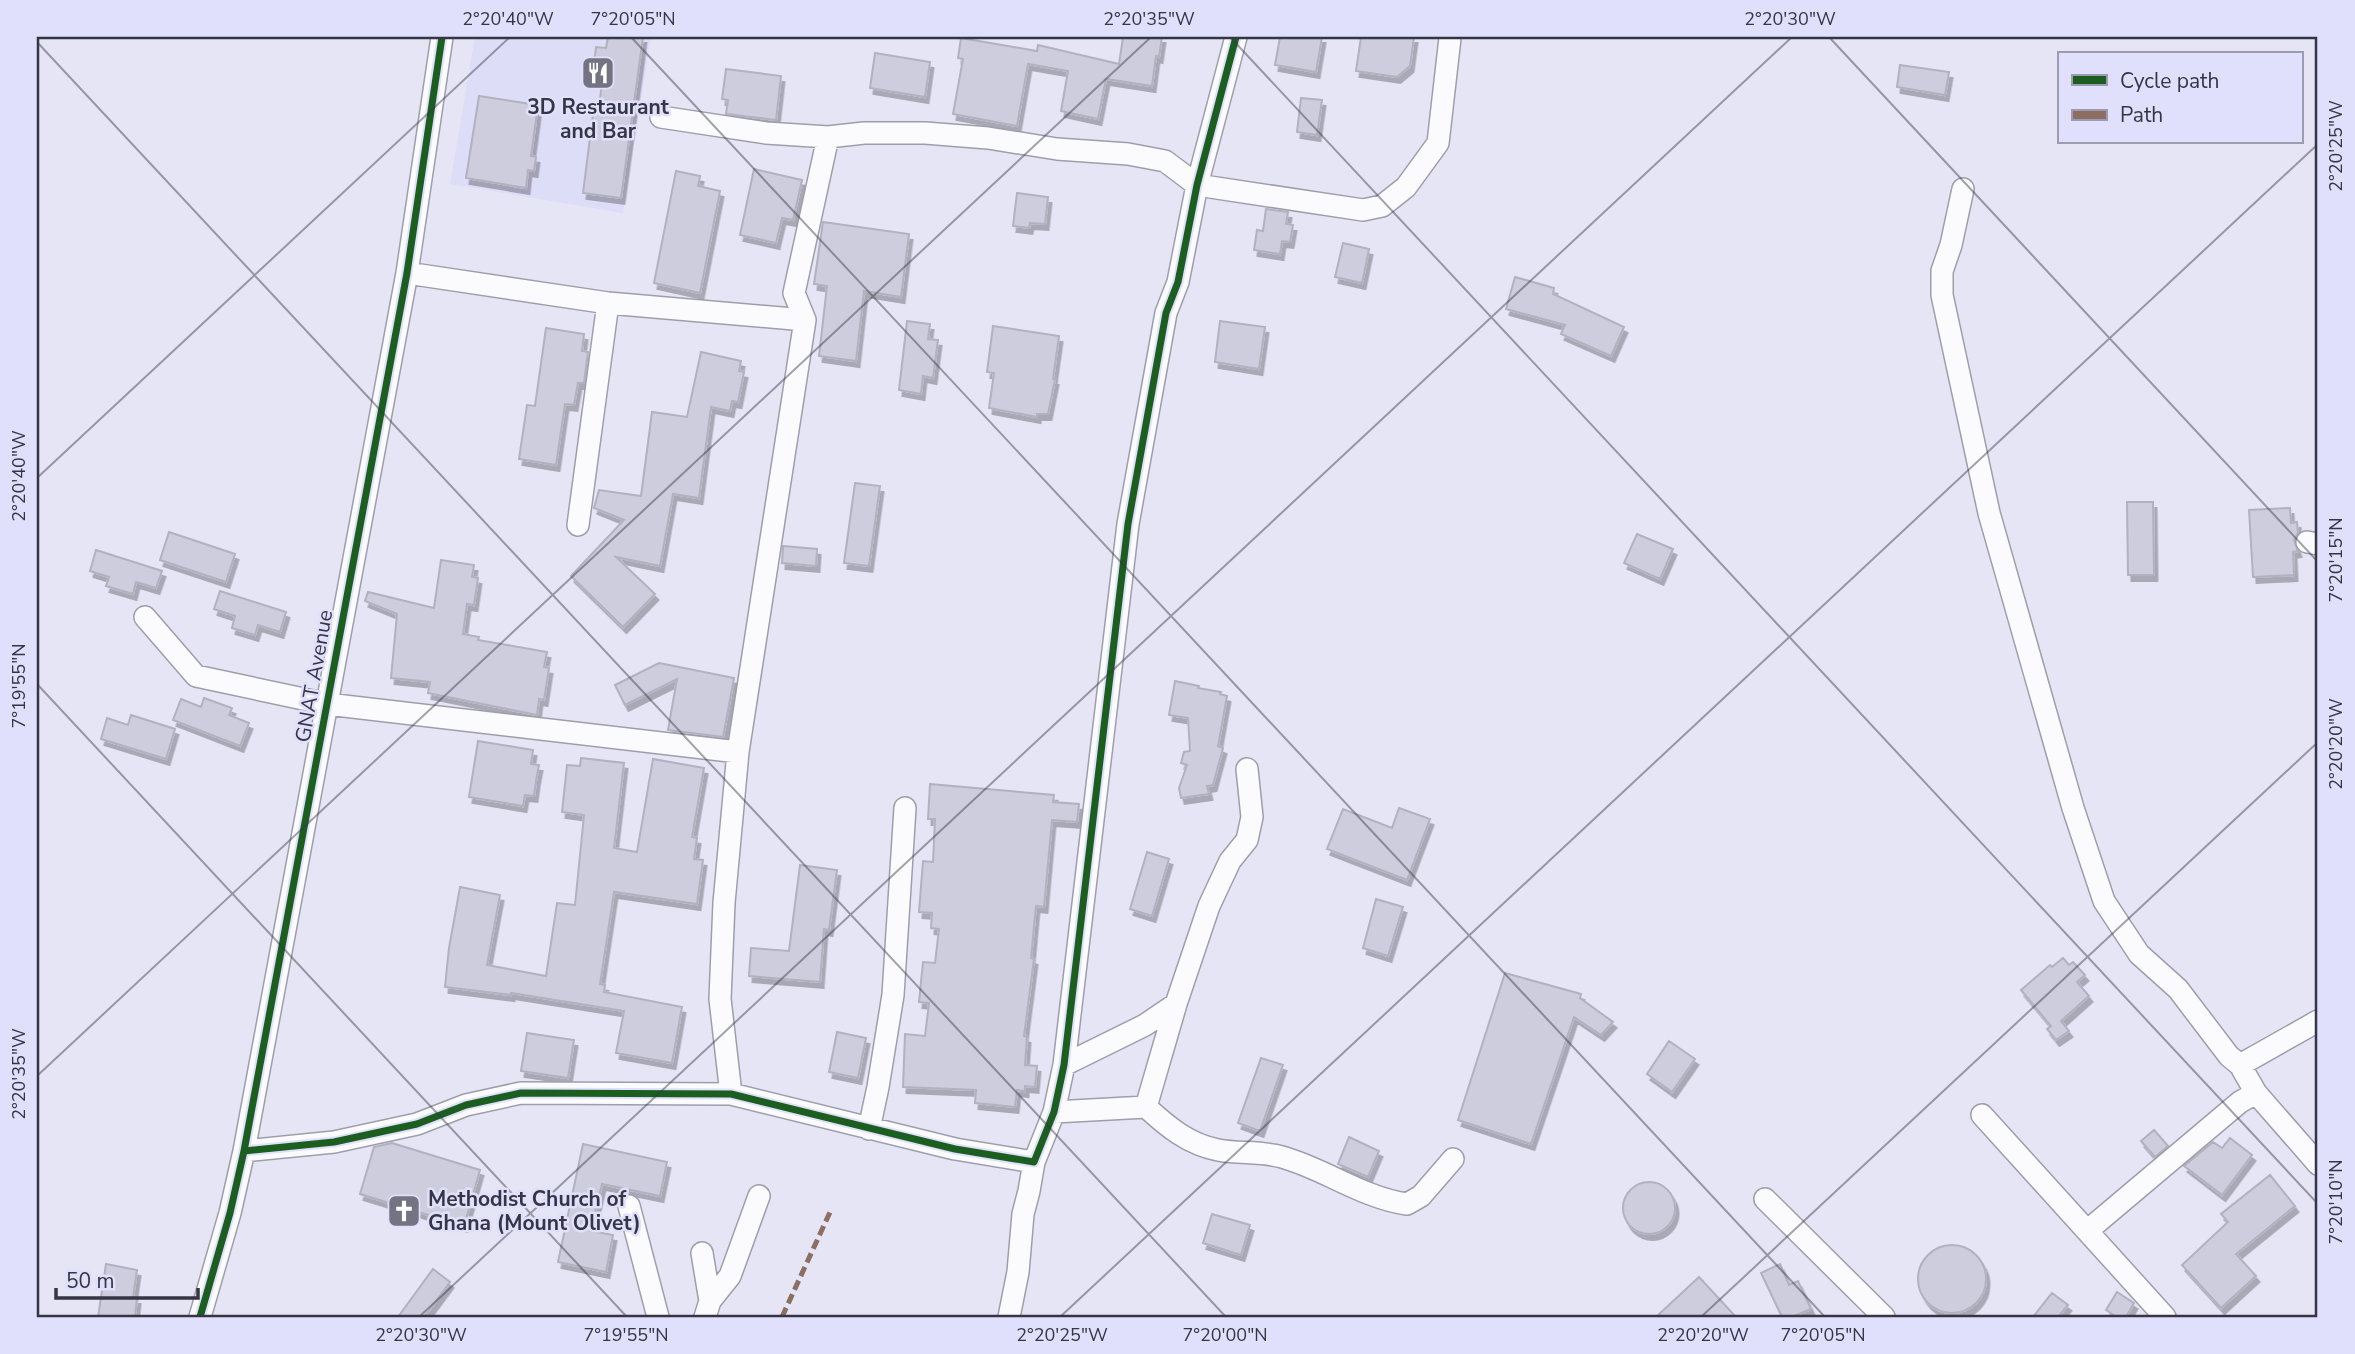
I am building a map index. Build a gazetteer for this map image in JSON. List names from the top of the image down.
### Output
{
  "streets": {
    "street": ["GNAT Avenue"]
  },
  "places": {
    "restaurant": ["3D Restaurant and Bar"],
    "church": ["Methodist Church of Ghana (Mount Olivet)"]
  },
  "legend": ["Cycle path", "Path"],
  "scale_bar": "50 m",
  "coordinates": [
    "2°20'40\"W",
    "7°20'05\"N",
    "2°20'35\"W",
    "2°20'30\"W",
    "2°20'25\"W",
    "7°20'15\"N",
    "7°19'55\"N",
    "2°20'20\"W",
    "7°20'10\"N",
    "7°20'00\"N"
  ]
}
